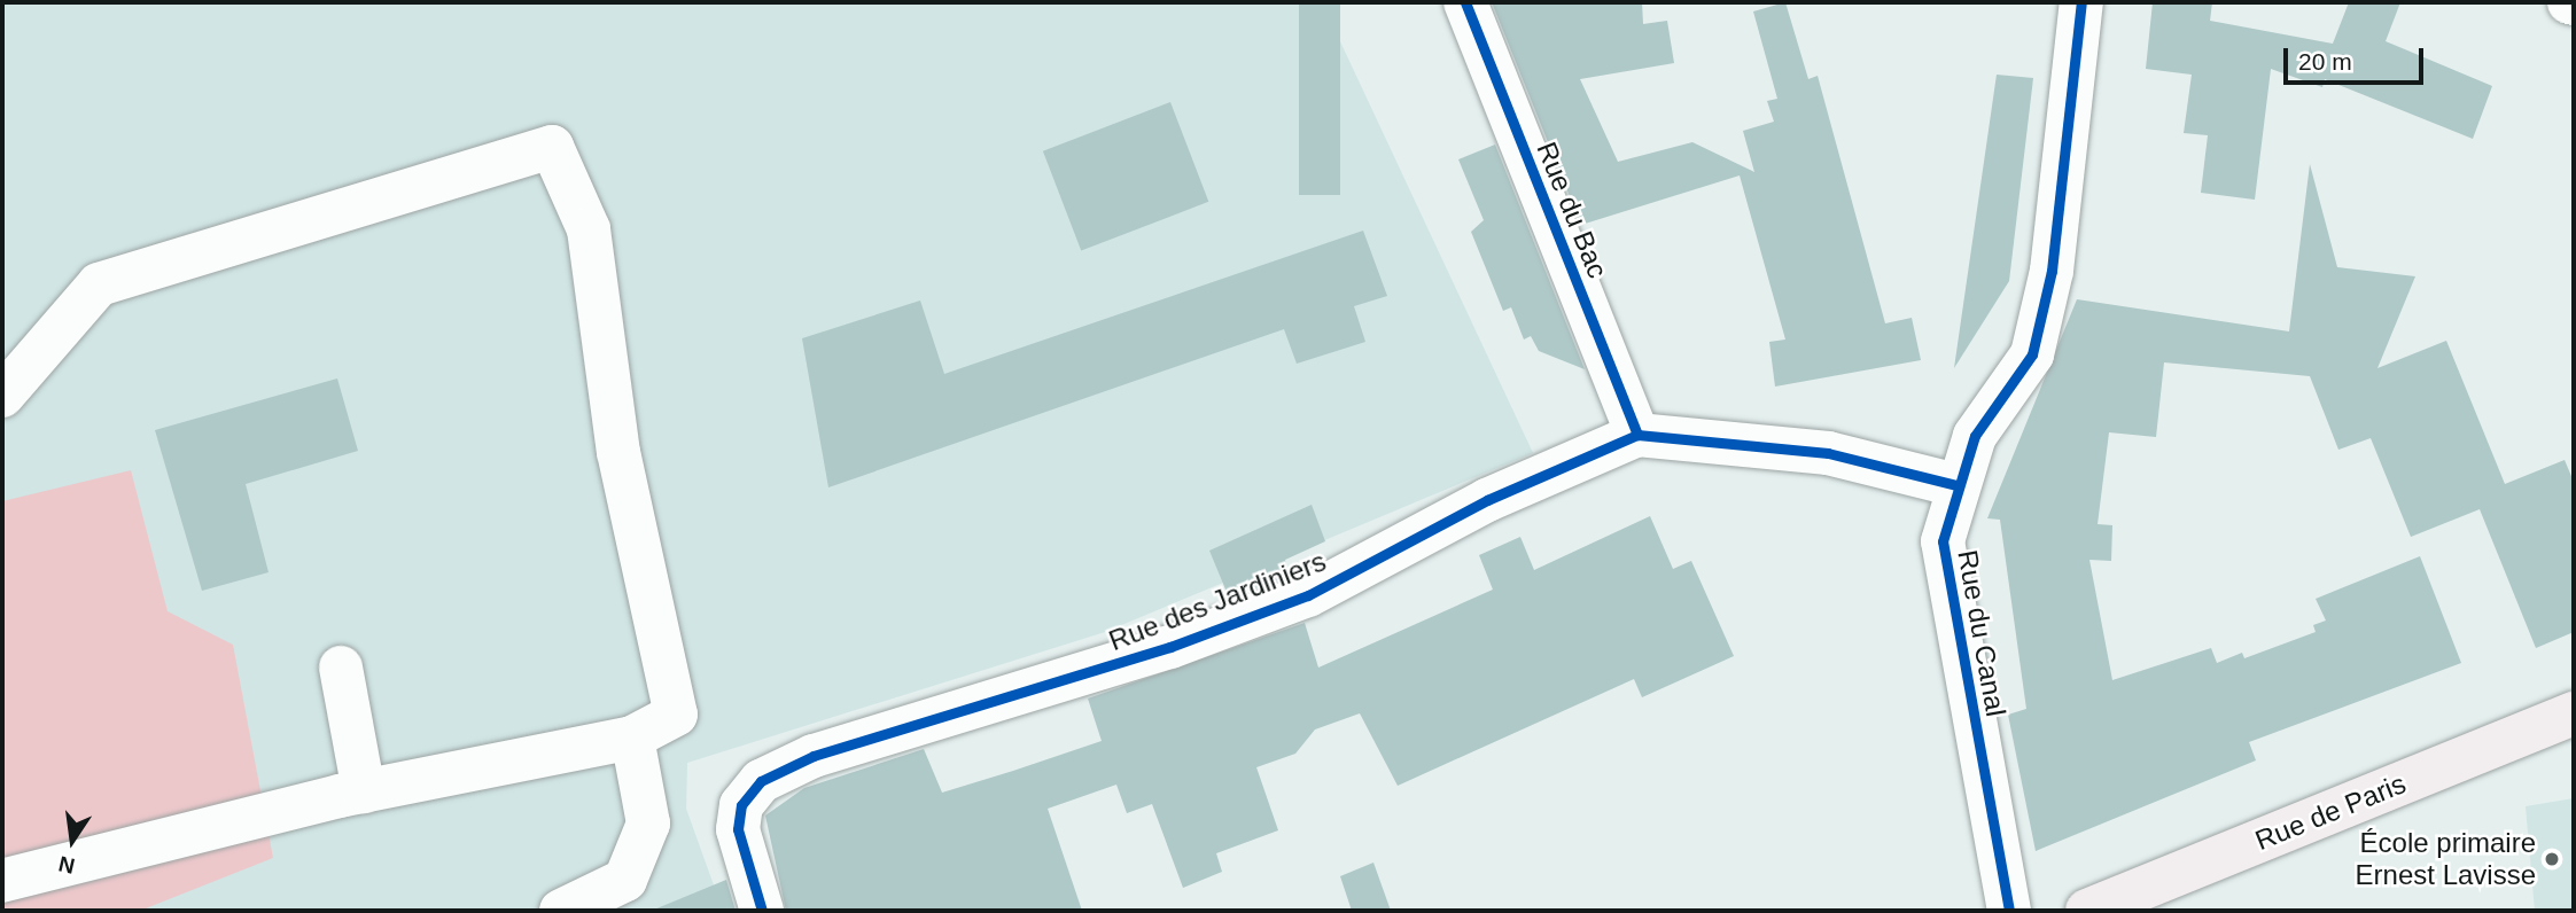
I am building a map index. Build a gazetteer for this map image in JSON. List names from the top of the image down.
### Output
{
  "streets": {
    "main road": ["Rue de Paris"],
    "street": ["Rue du Bac", "Rue des Jardiniers", "Rue du Canal"]
  },
  "crossings": [
    ["Rue du Bac", "Rue des Jardiniers"],
    ["Rue des Jardiniers", "Rue du Canal"]
  ],
  "places": ["École primaire Ernest Lavisse"],
  "scale_bar": "20 m",
  "north": "bottom"
}
